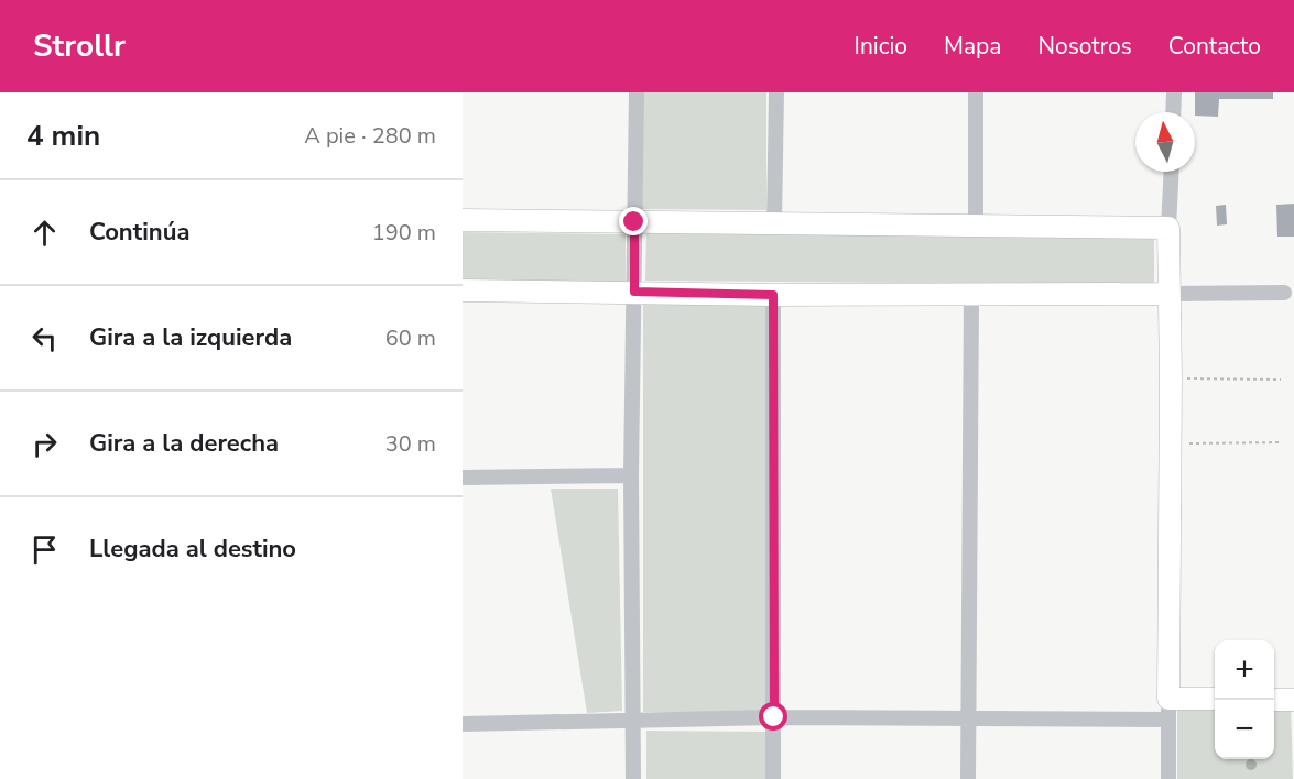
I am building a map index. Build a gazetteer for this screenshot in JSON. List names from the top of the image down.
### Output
{
  "north": "top",
  "page": {
    "header": "Strollr",
    "nav": [
      "Inicio",
      "Mapa",
      "Nosotros",
      "Contacto"
    ],
    "heading": ["4 min", "A pie · 280 m"],
    "list": [
      ["Continúa", "190 m"],
      ["Gira a la izquierda", "60 m"],
      ["Gira a la derecha", "30 m"],
      "Llegada al destino"
    ],
    "map_buttons": ["+", "−"]
  }
}
